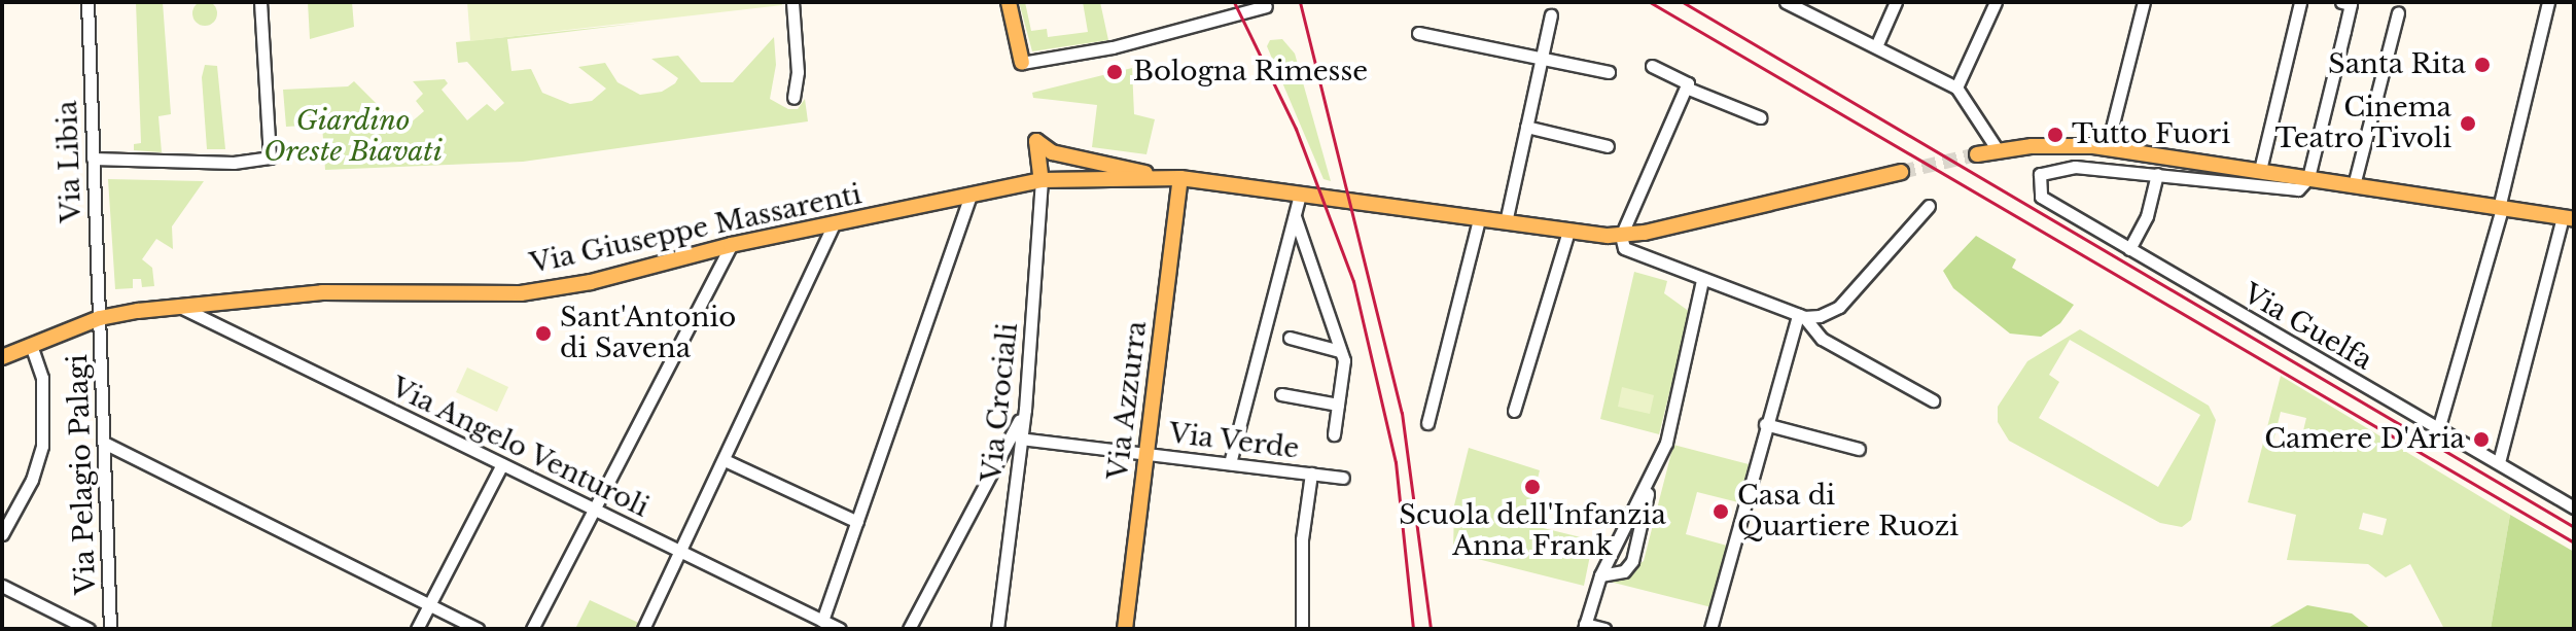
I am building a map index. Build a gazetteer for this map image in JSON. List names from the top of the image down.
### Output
{
  "streets": {
    "main road": ["Via Giuseppe Massarenti", "Via Azzurra"],
    "street": [
      "Via Libia",
      "Via Guelfa",
      "Via Crociali",
      "Via Verde",
      "Via Angelo Venturoli",
      "Via Pelagio Palagi"
    ]
  },
  "crossings": [
    ["Via Libia", "Via Giuseppe Massarenti"],
    ["Via Libia", "Via Pelagio Palagi"],
    ["Via Giuseppe Massarenti", "Via Azzurra"],
    ["Via Giuseppe Massarenti", "Via Crociali"],
    ["Via Giuseppe Massarenti", "Via Angelo Venturoli"],
    ["Via Giuseppe Massarenti", "Via Pelagio Palagi"],
    ["Via Azzurra", "Via Verde"],
    ["Via Crociali", "Via Verde"]
  ],
  "parks": ["Giardino Oreste Biavati"],
  "places": [
    "Santa Rita",
    "Bologna Rimesse",
    "Cinema Teatro Tivoli",
    "Tutto Fuori",
    "Sant'Antonio di Savena",
    "Camere D'Aria",
    "Scuola dell'Infanzia Anna Frank",
    "Casa di Quartiere Ruozi"
  ]
}
